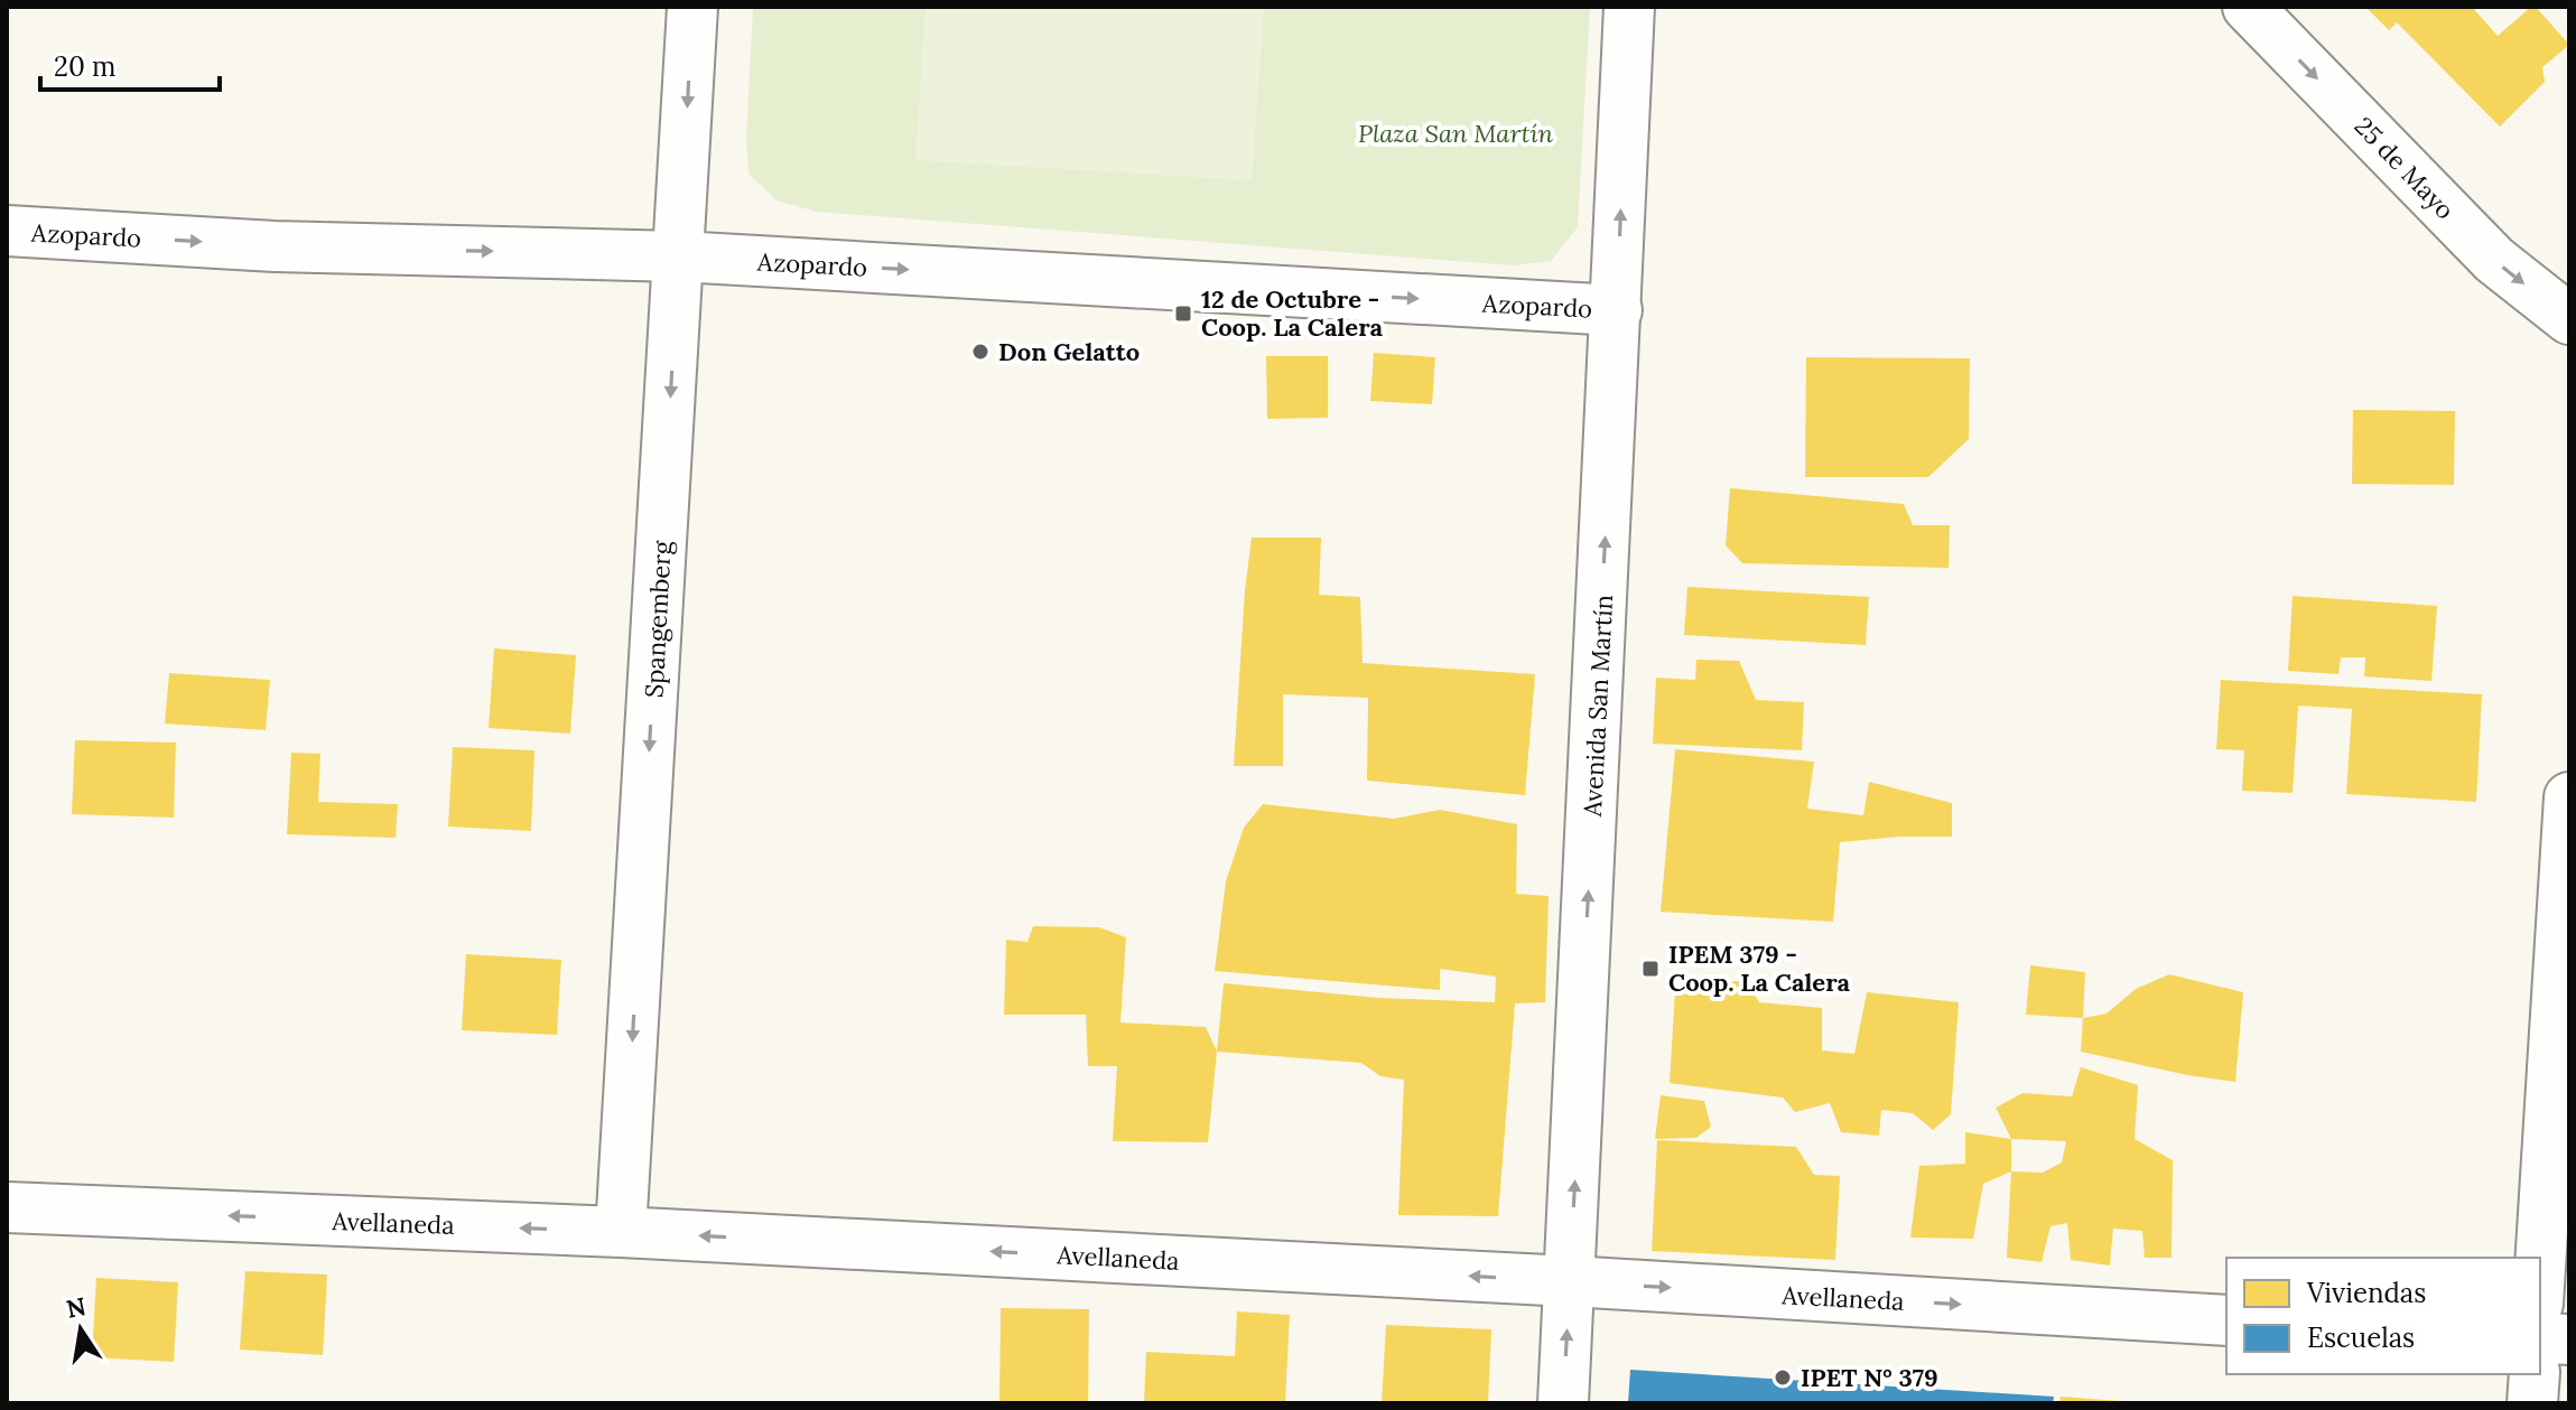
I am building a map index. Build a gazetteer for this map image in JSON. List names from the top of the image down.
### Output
{
  "streets": {
    "street": [
      "25 de Mayo",
      "Azopardo",
      "Spangemberg",
      "Avenida San Martín",
      "Avellaneda"
    ]
  },
  "crossings": [
    ["Azopardo", "Spangemberg"],
    ["Azopardo", "Avenida San Martín"],
    ["Spangemberg", "Avellaneda"],
    ["Avenida San Martín", "Avellaneda"]
  ],
  "one_way": [
    "25 de Mayo",
    "Azopardo",
    "Spangemberg",
    "Avenida San Martín"
  ],
  "parks": ["Plaza San Martín"],
  "places": {
    "transit": ["12 de Octubre - Coop. La Calera", "IPEM 379 - Coop. La Calera"],
    "other": ["Don Gelatto", "IPET N° 379"]
  },
  "legend": ["Viviendas", "Escuelas"],
  "scale_bar": "20 m",
  "north": "top"
}
